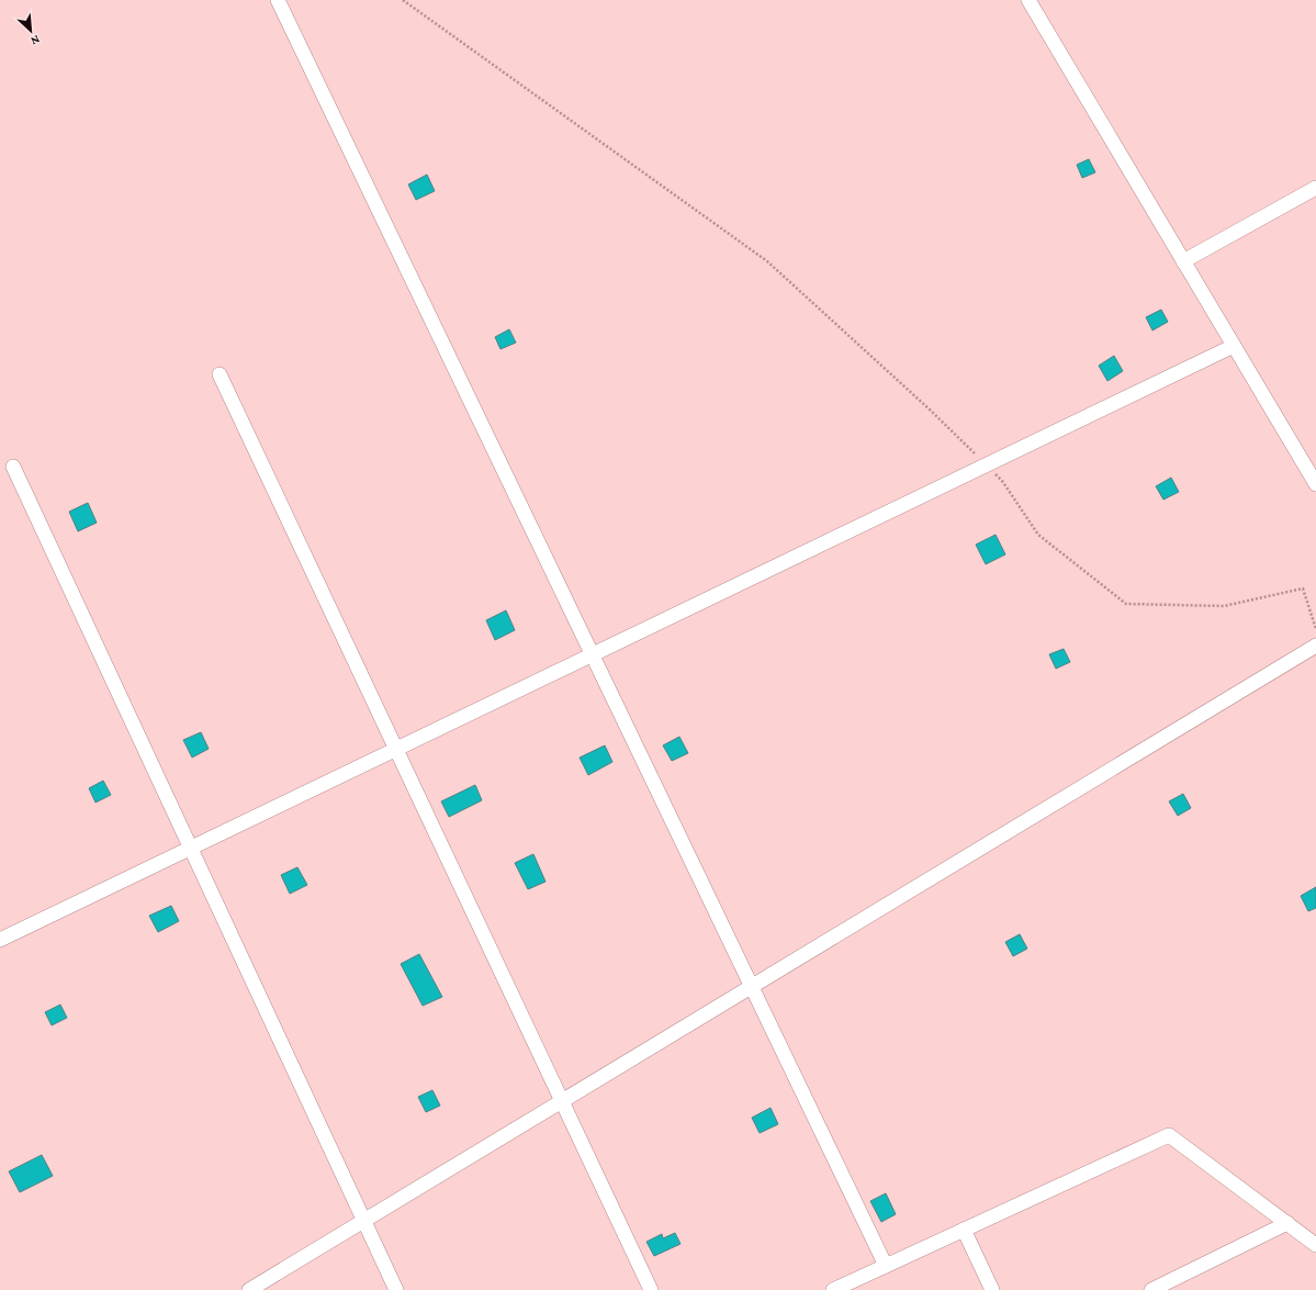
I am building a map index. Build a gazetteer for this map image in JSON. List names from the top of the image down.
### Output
{
  "north": "bottom right"
}
